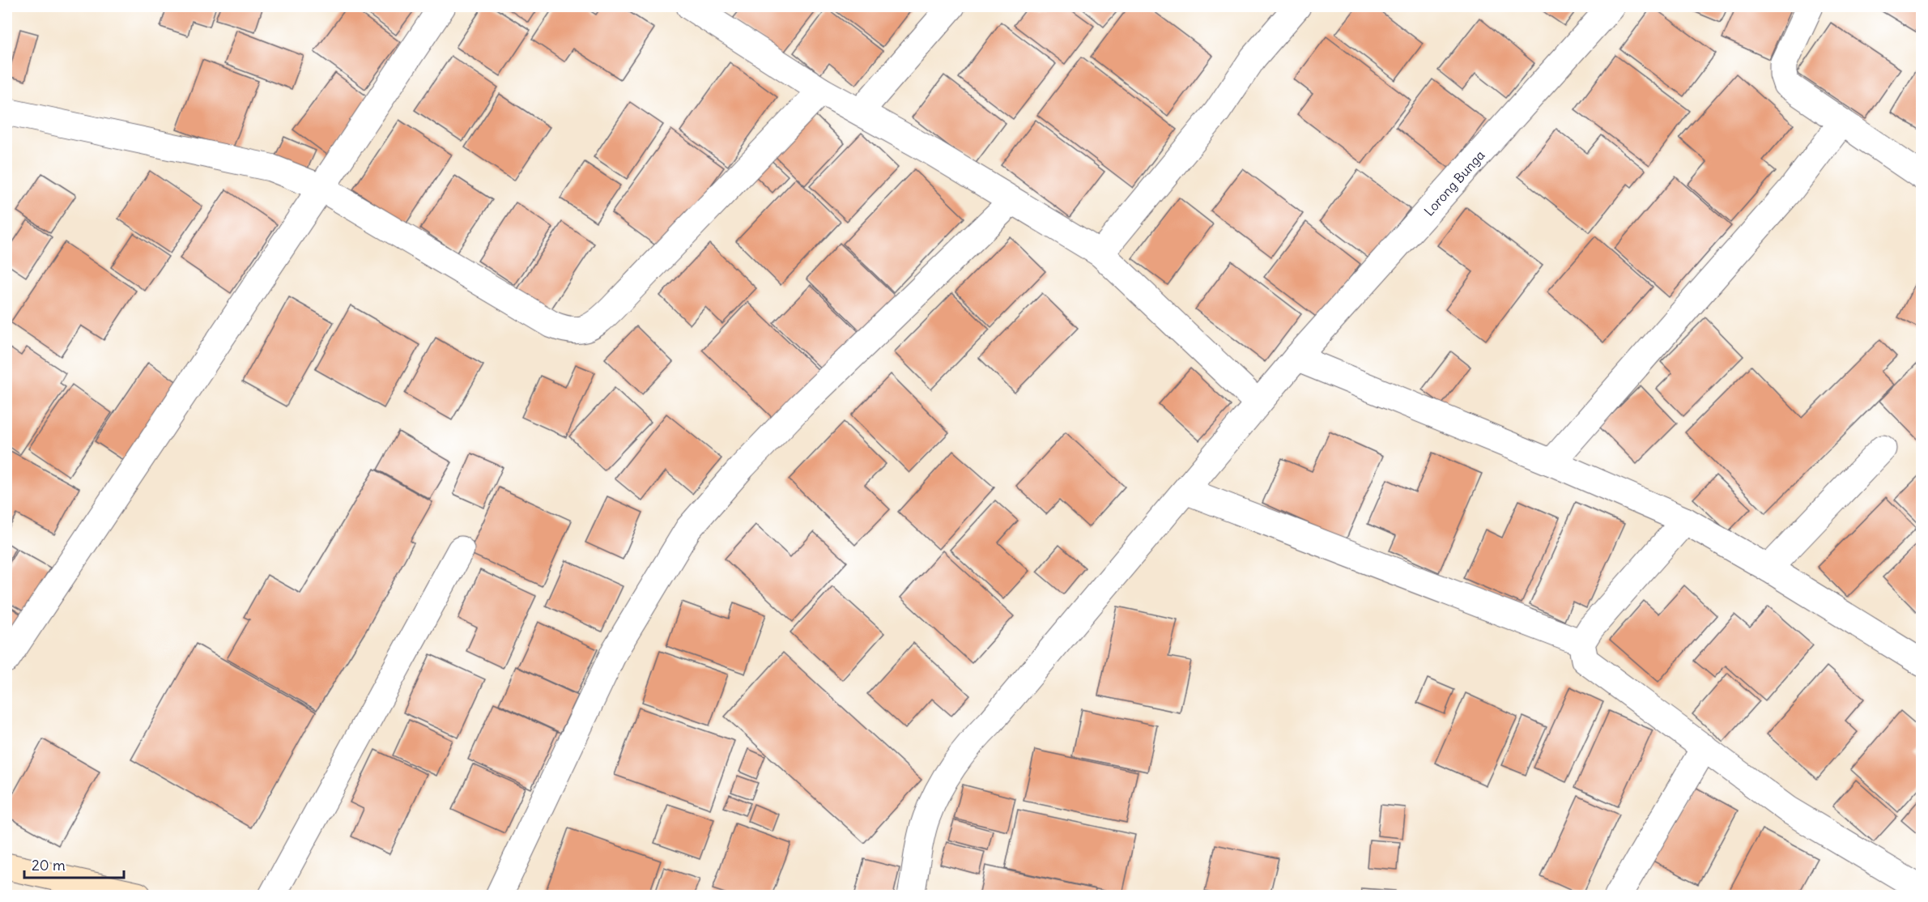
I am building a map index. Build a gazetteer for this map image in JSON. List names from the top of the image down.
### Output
{
  "streets": {
    "street": ["Lorong Bunga"]
  },
  "scale_bar": "20 m"
}
